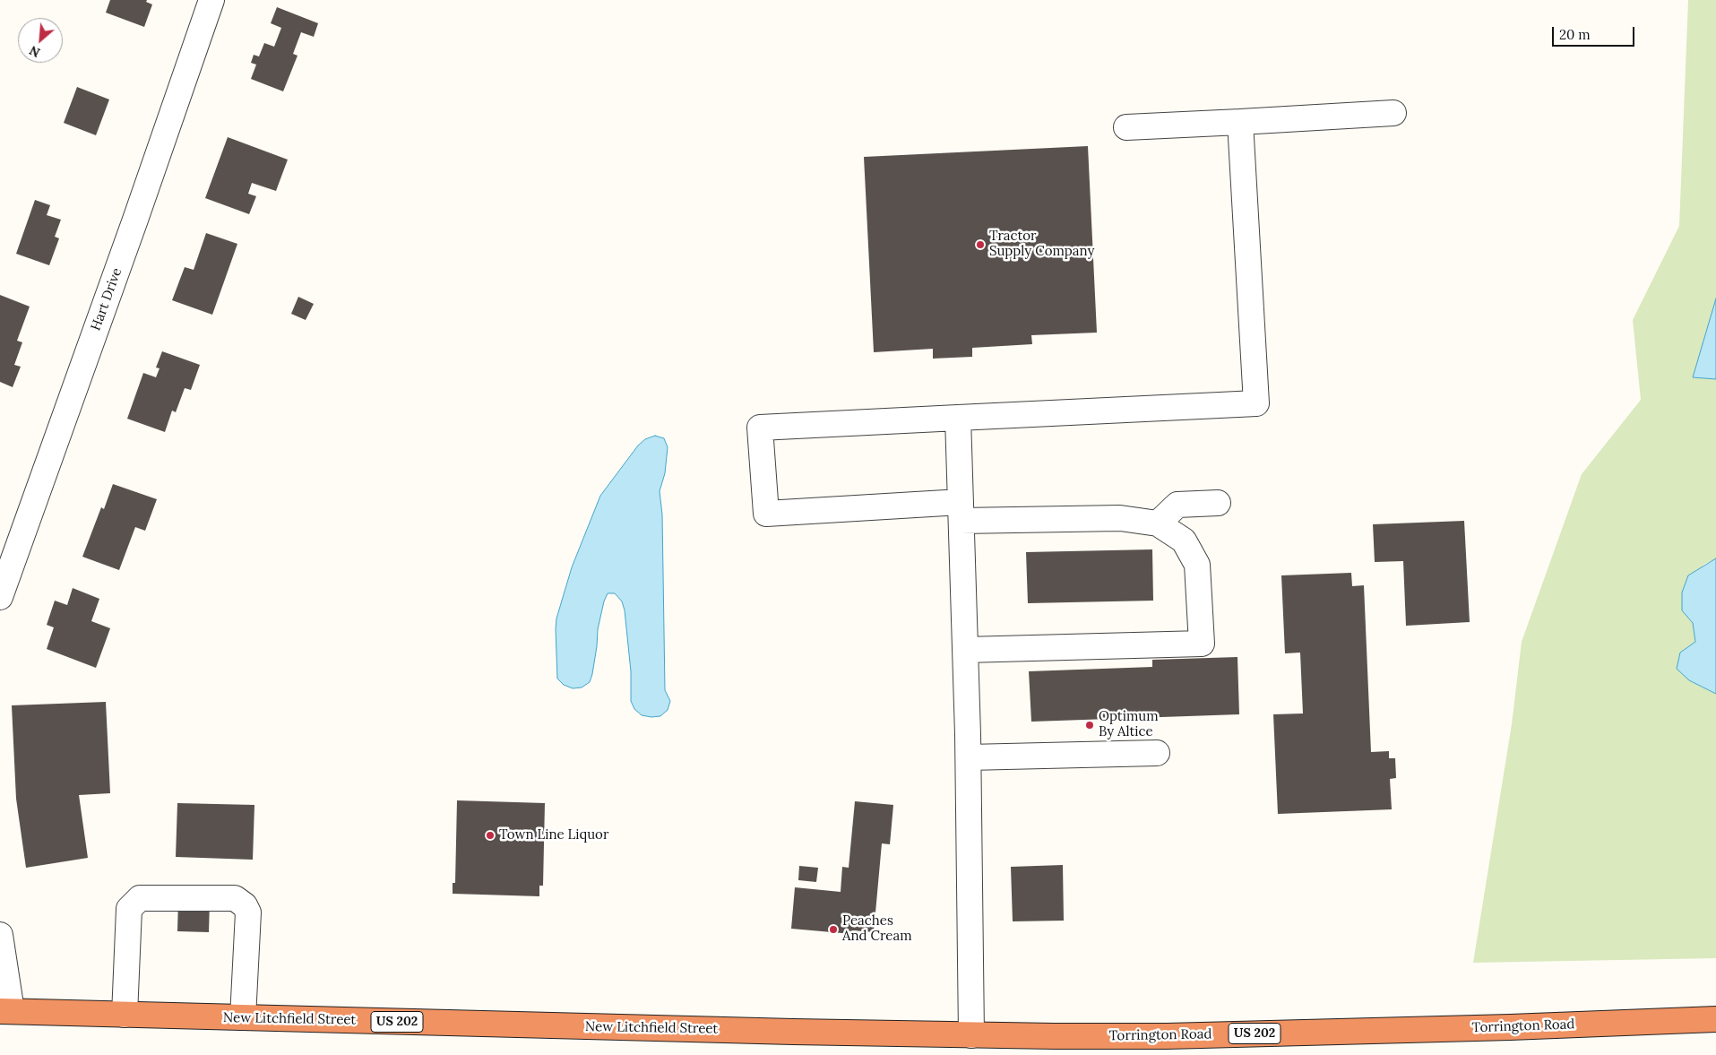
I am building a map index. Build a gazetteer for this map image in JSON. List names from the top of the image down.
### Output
{
  "streets": {
    "highway": ["New Litchfield Street", "US 202", "Torrington Road"],
    "street": ["Hart Drive"]
  },
  "crossings": [
    ["New Litchfield Street", "Torrington Road"]
  ],
  "places": [
    "Tractor Supply Company",
    "Optimum By Altice",
    "Town Line Liquor",
    "Peaches And Cream"
  ],
  "scale_bar": "20 m",
  "north": "bottom left"
}
